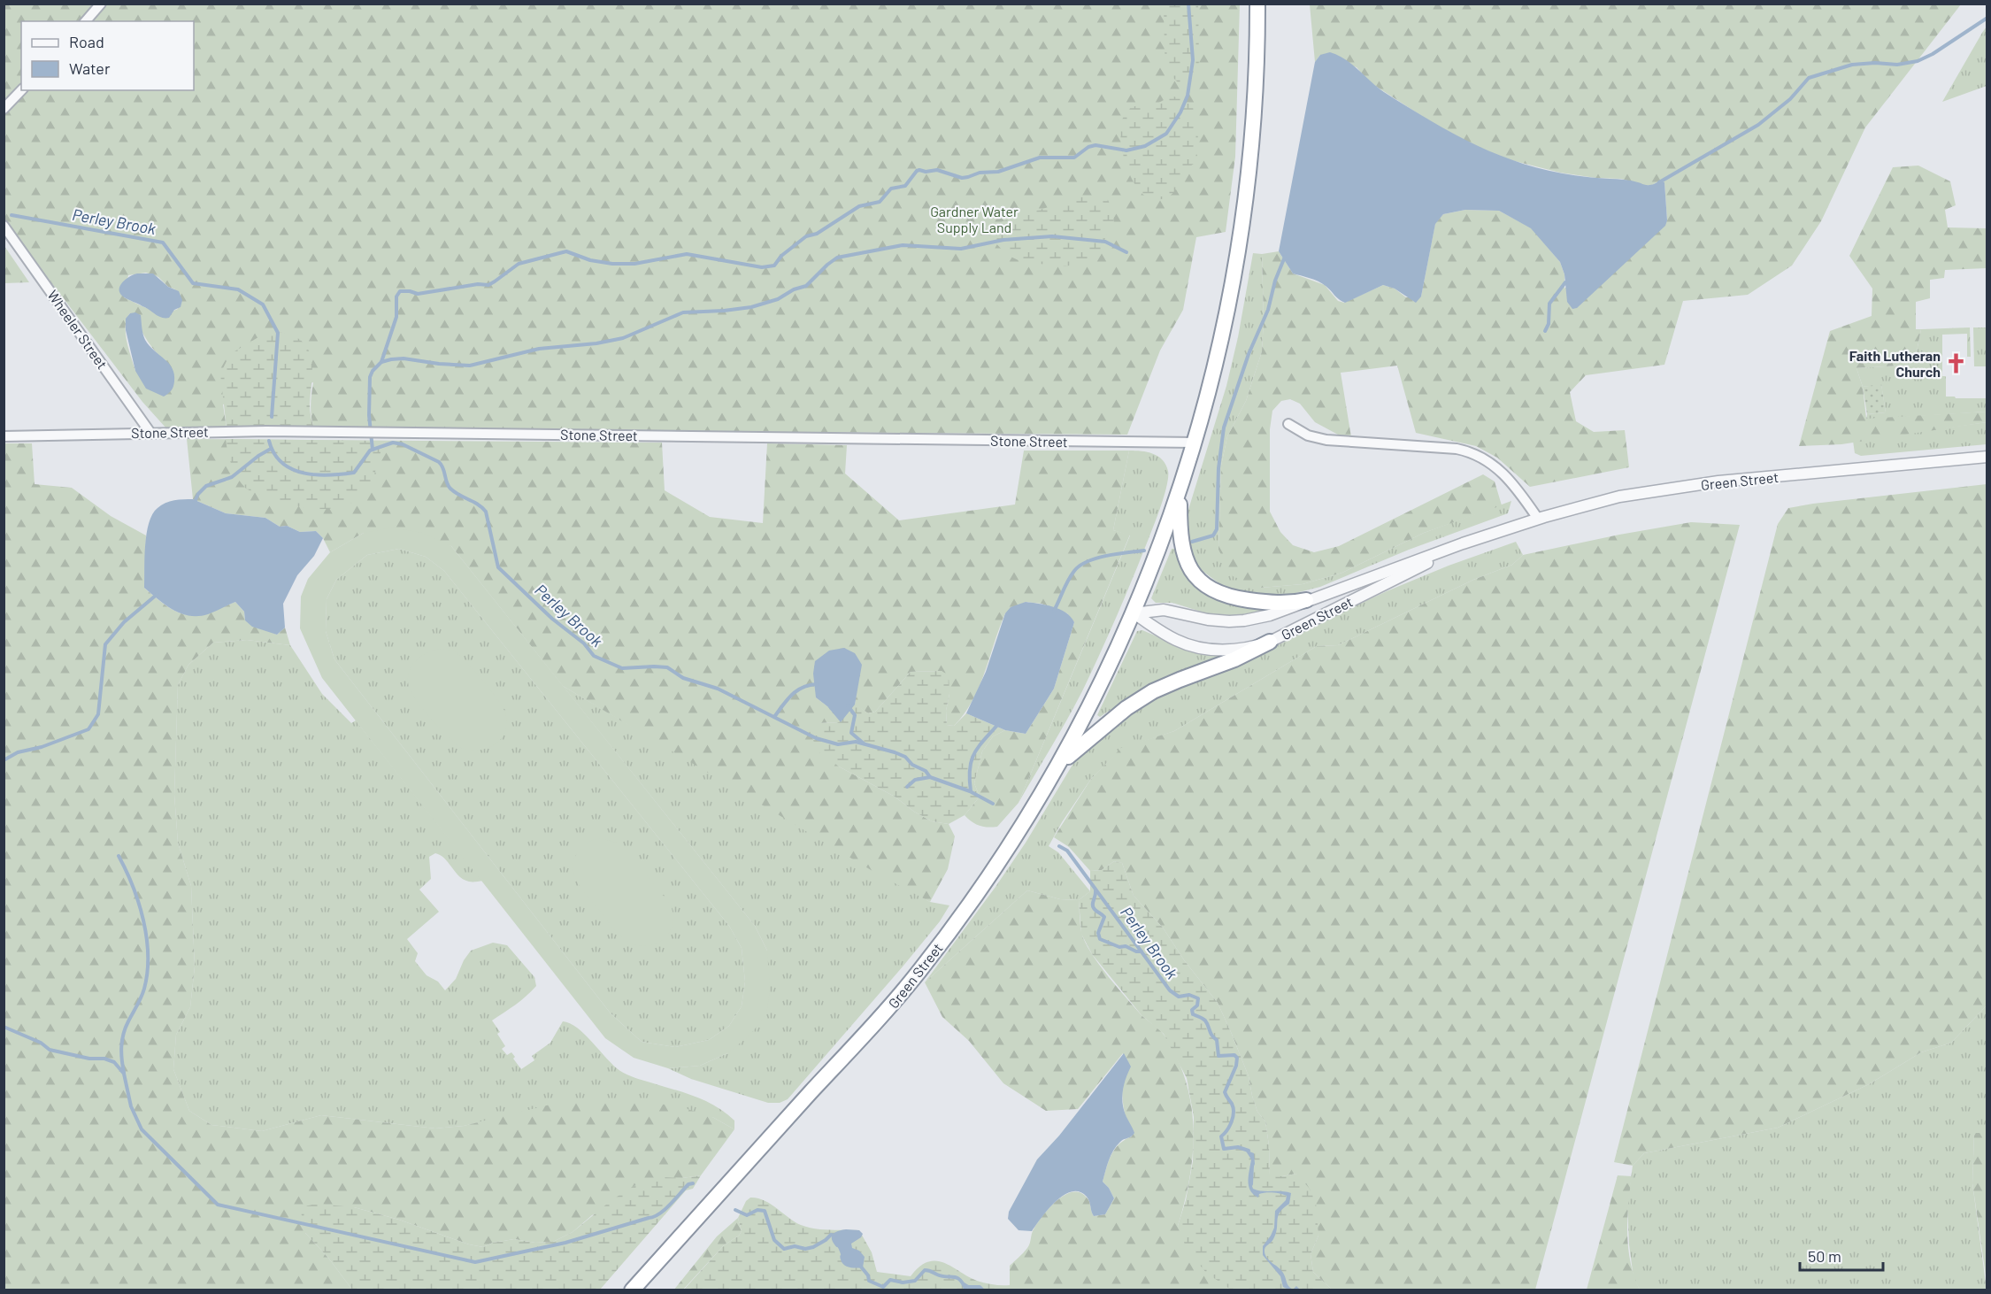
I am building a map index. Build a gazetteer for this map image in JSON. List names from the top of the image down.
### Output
{
  "streets": {
    "highway": ["Green Street"],
    "street": ["Wheeler Street", "Stone Street"]
  },
  "crossings": [
    ["Wheeler Street", "Stone Street"]
  ],
  "water": ["Perley Brook"],
  "parks": ["Gardner Water Supply Land"],
  "places": {
    "church": ["Faith Lutheran Church"]
  },
  "legend": ["Road", "Water"],
  "scale_bar": "50 m"
}
